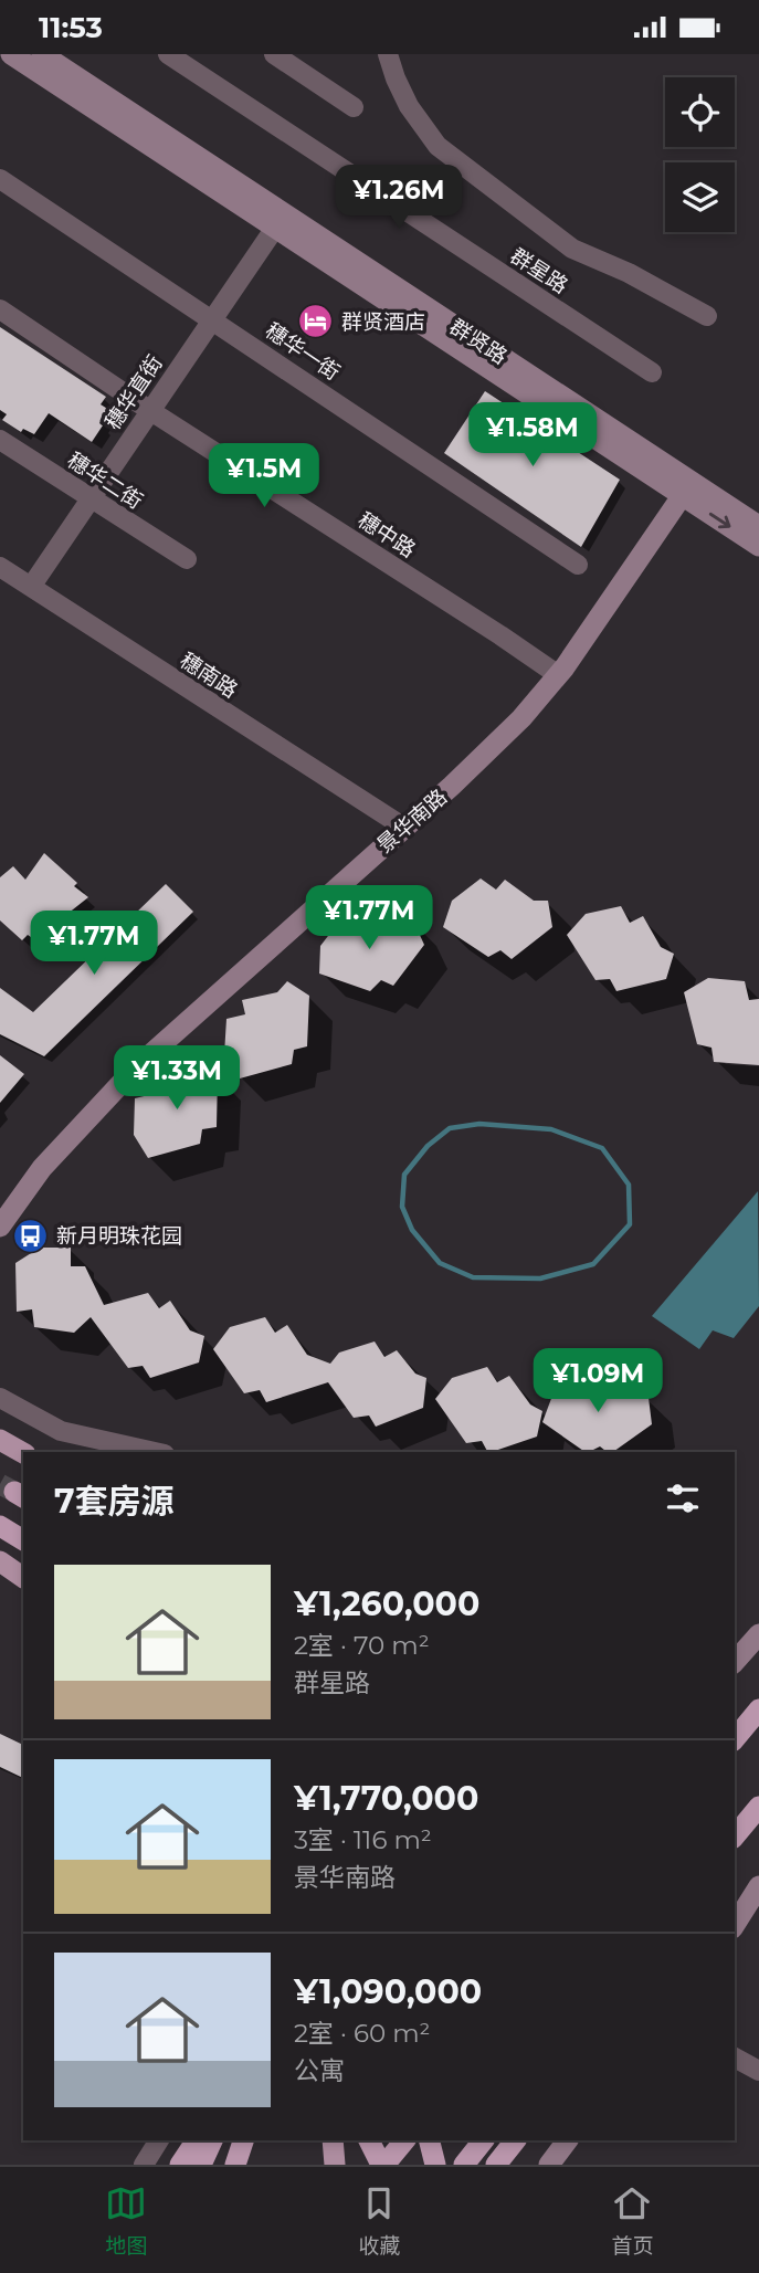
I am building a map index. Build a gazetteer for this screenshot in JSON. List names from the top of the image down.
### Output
{
  "streets": {
    "main road": ["群贤路", "景华南路"],
    "street": [
      "群星路",
      "穗华一街",
      "穗华直街",
      "穗华二街",
      "穗中路",
      "穗南路"
    ]
  },
  "crossings": [
    ["群贤路", "穗华直街"],
    ["群贤路", "景华南路"],
    ["穗华一街", "穗华直街"],
    ["穗华直街", "穗华二街"],
    ["穗华直街", "穗中路"],
    ["穗华直街", "穗南路"]
  ],
  "places": {
    "hotel": ["群贤酒店"],
    "bus stop": ["新月明珠花园"]
  },
  "page": {
    "status": "11:53",
    "price": [
      "¥1.26M",
      "¥1.58M",
      "¥1.5M",
      "¥1.77M",
      "¥1.77M",
      "¥1.33M",
      "¥1.09M"
    ],
    "heading": "7套房源",
    "list": [
      {
        "name": "¥1,260,000",
        "note": "2室 · 70 m² · 群星路"
      },
      {
        "name": "¥1,770,000",
        "note": "3室 · 116 m² · 景华南路"
      },
      {
        "name": "¥1,090,000",
        "note": "2室 · 60 m² · 公寓"
      }
    ],
    "tabs": ["地图", "收藏", "首页"]
  }
}
